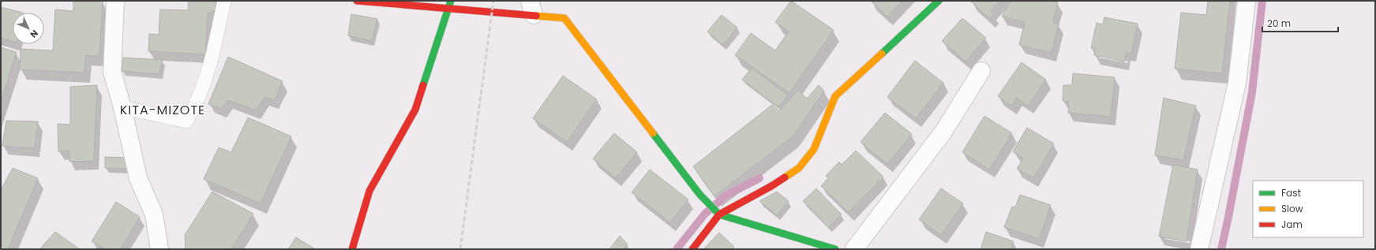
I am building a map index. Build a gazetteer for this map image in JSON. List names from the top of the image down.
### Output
{
  "districts": ["KITA-MIZOTE"],
  "legend": ["Fast", "Slow", "Jam"],
  "scale_bar": "20 m",
  "north": "bottom right"
}
